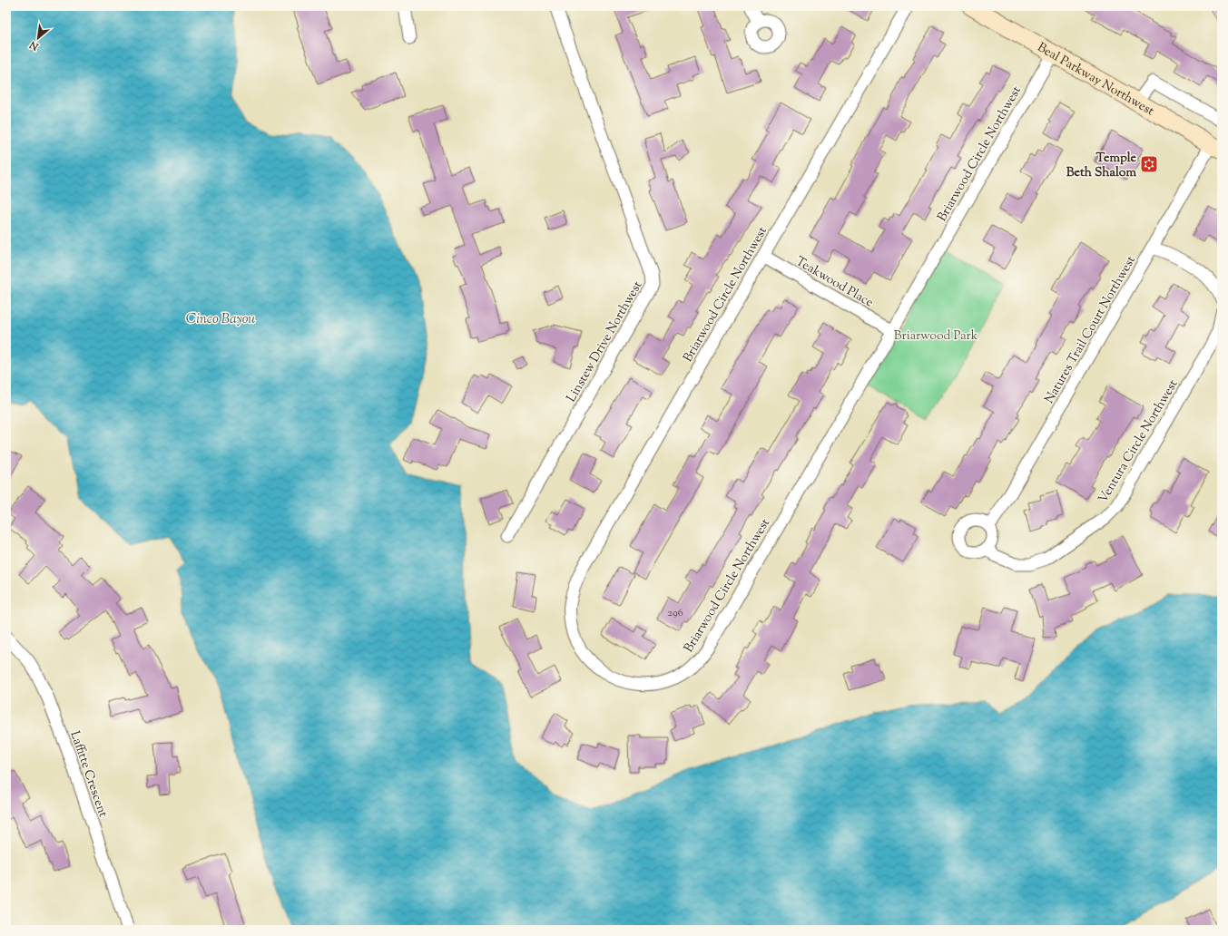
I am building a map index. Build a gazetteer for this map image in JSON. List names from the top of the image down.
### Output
{
  "streets": {
    "main road": ["Beal Parkway Northwest"],
    "street": [
      "Briarwood Circle Northwest",
      "Teakwood Place",
      "Natures Trail Court Northwest",
      "Linstew Drive Northwest",
      "Ventura Circle Northwest",
      "Laffitte Crescent"
    ]
  },
  "crossings": [
    ["Beal Parkway Northwest", "Briarwood Circle Northwest"],
    ["Beal Parkway Northwest", "Natures Trail Court Northwest"],
    ["Briarwood Circle Northwest", "Teakwood Place"],
    ["Natures Trail Court Northwest", "Ventura Circle Northwest"]
  ],
  "water": ["Cinco Bayou"],
  "parks": ["Briarwood Park"],
  "places": {
    "synagogue": ["Temple Beth Shalom"]
  },
  "house_numbers": ["296"],
  "north": "bottom left"
}
